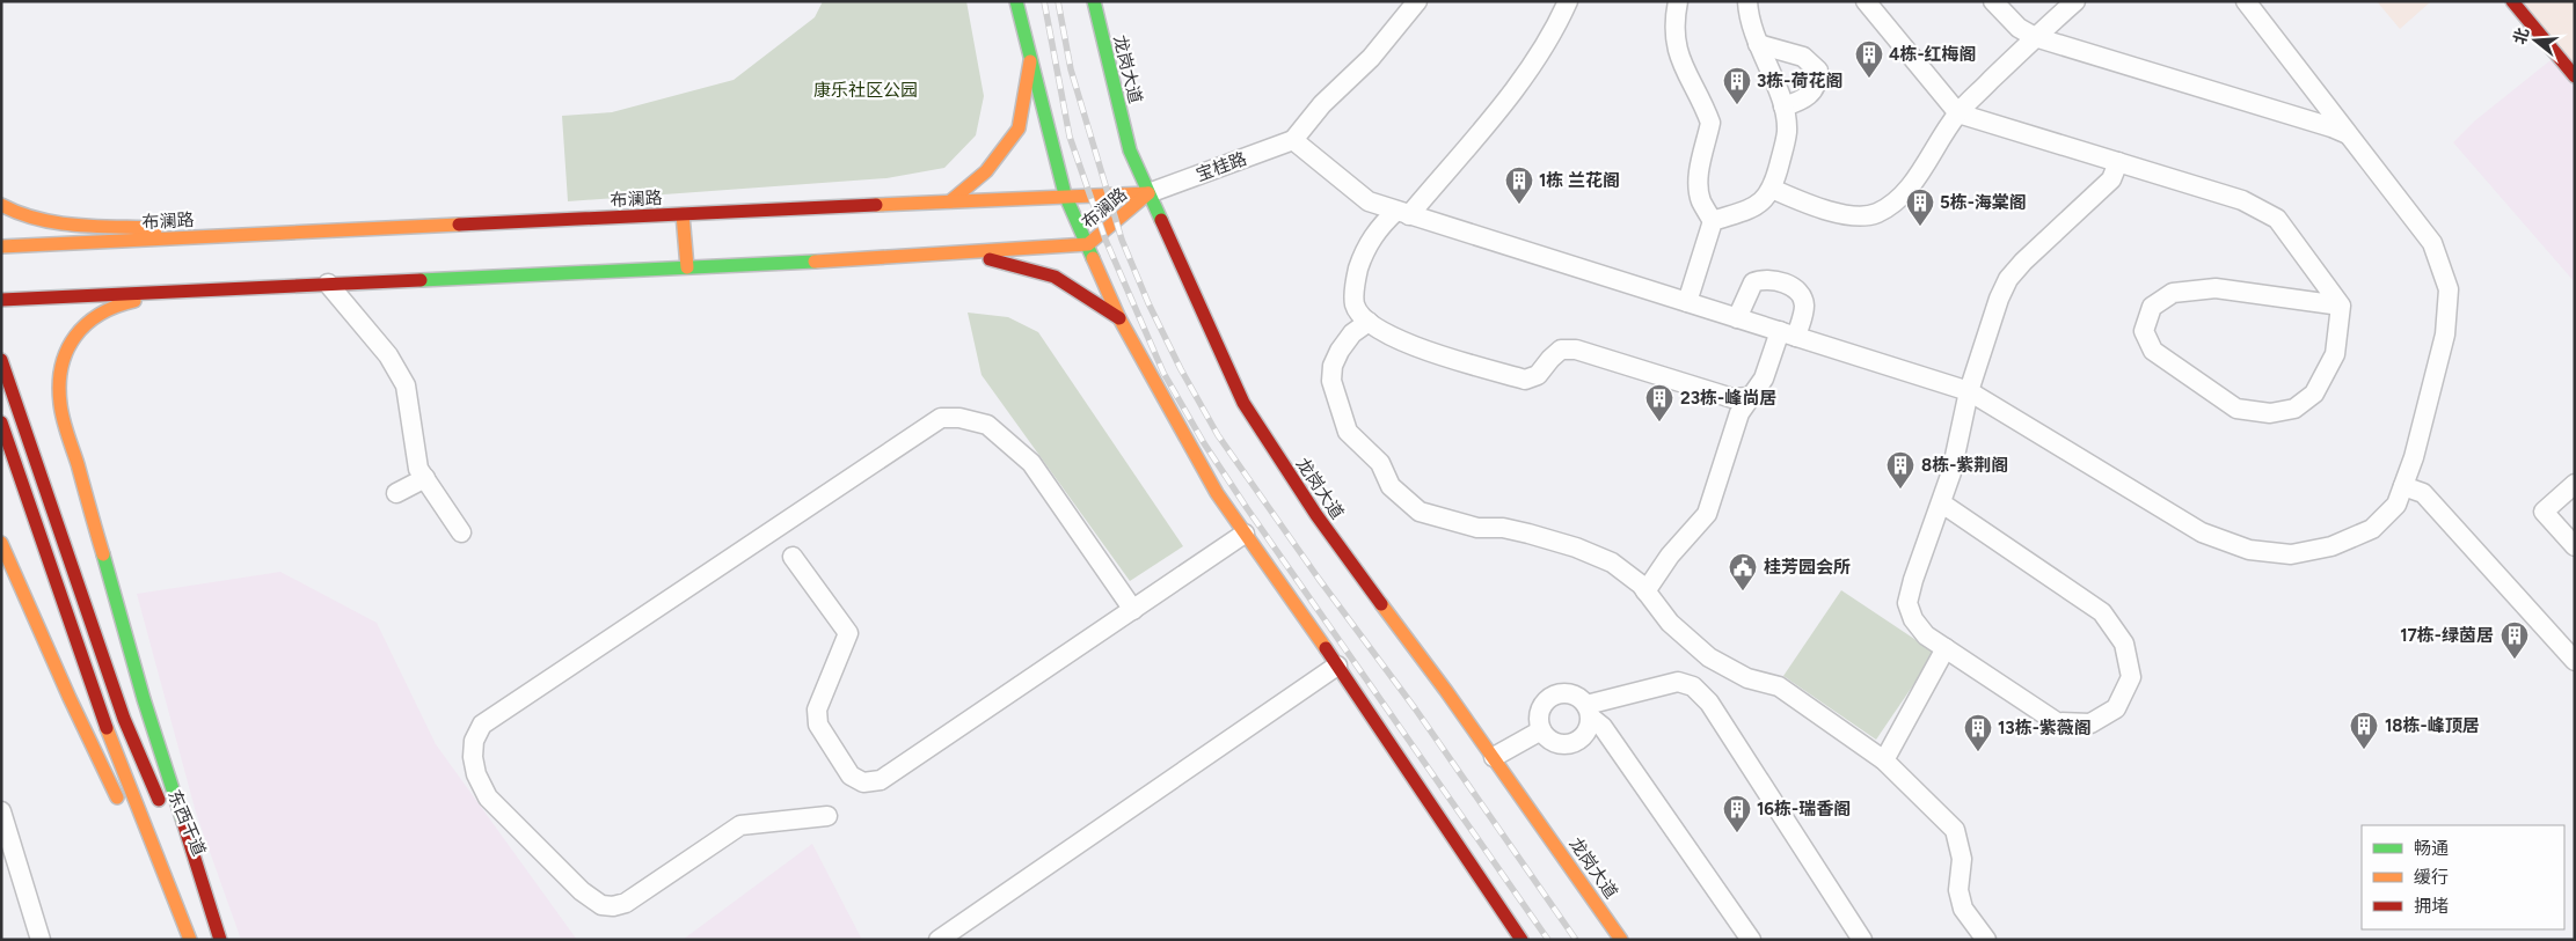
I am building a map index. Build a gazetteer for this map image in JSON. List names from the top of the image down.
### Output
{
  "streets": {
    "main road": ["龙岗大道", "布澜路", "东西干道"],
    "street": ["宝桂路"]
  },
  "crossings": [
    ["龙岗大道", "宝桂路"],
    ["龙岗大道", "布澜路"],
    ["宝桂路", "布澜路"]
  ],
  "parks": ["康乐社区公园"],
  "places": {
    "building": [
      "4栋-红梅阁",
      "3栋-荷花阁",
      "1栋 兰花阁",
      "5栋-海棠阁",
      "23栋-峰尚居",
      "8栋-紫荆阁",
      "17栋-绿茵居",
      "18栋-峰顶居",
      "13栋-紫薇阁",
      "16栋-瑞香阁"
    ],
    "public building": ["桂芳园会所"]
  },
  "legend": ["畅通", "缓行", "拥堵"],
  "north": "left"
}
